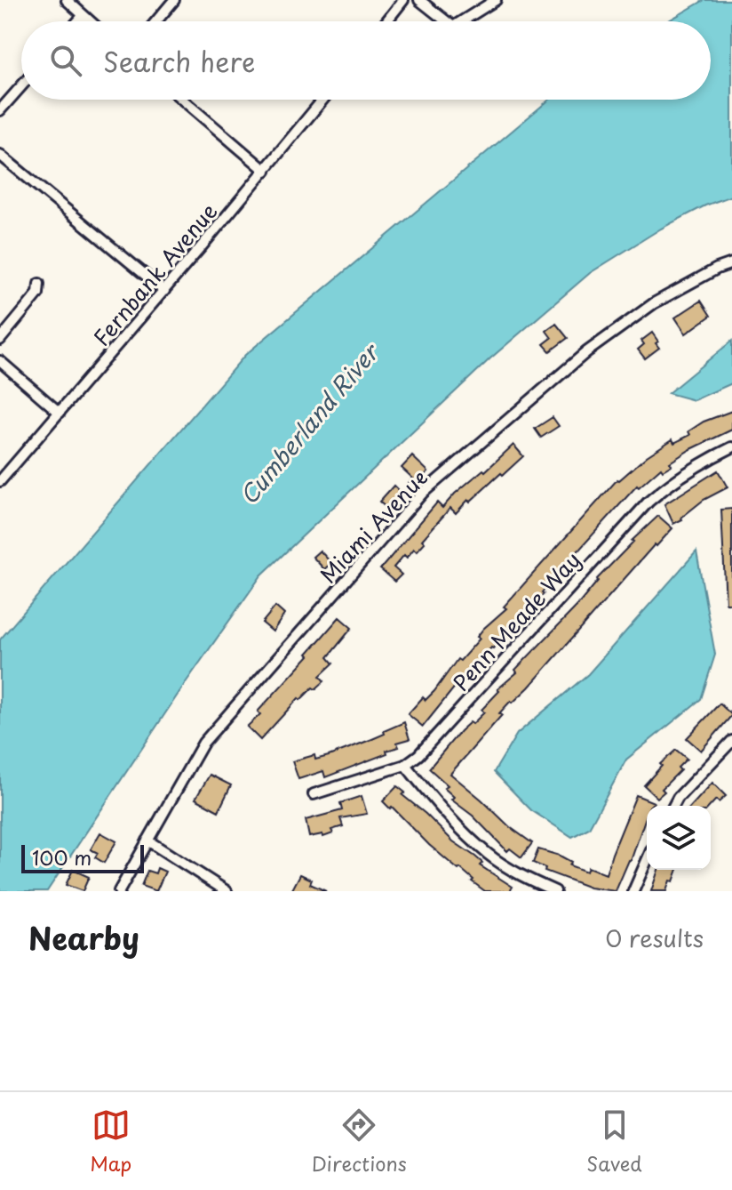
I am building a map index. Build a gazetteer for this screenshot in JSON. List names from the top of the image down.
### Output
{
  "streets": {
    "street": ["Fernbank Avenue", "Miami Avenue", "Penn Meade Way"]
  },
  "water": ["Cumberland River"],
  "scale_bar": "100 m",
  "page": {
    "search": "Search here",
    "scale": "100 m",
    "heading": ["Nearby", "0 results"],
    "nav": ["Map", "Directions", "Saved"]
  }
}
